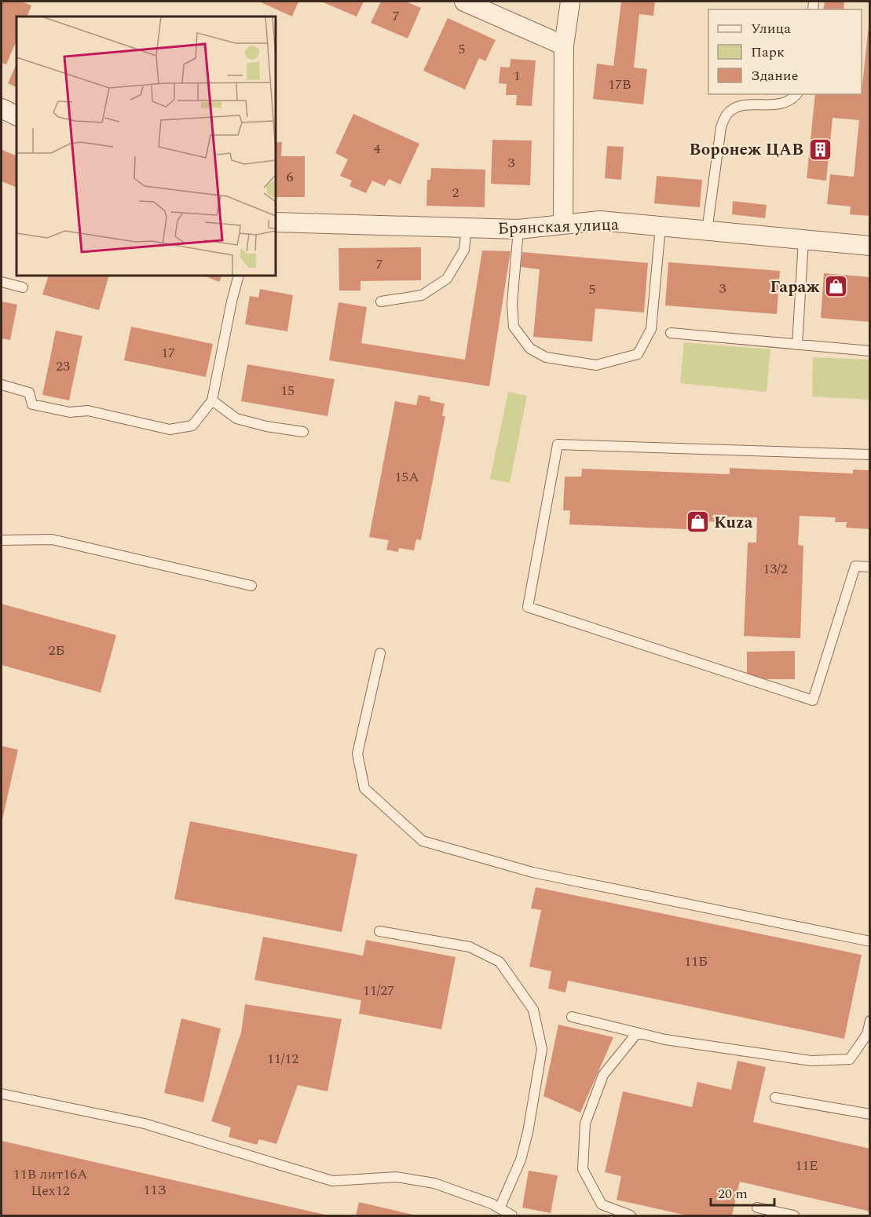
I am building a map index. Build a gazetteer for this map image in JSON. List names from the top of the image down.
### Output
{
  "streets": {
    "street": ["Брянская улица"]
  },
  "places": {
    "building": ["Воронеж ЦАВ"],
    "shop": ["Гараж", "Kuza"]
  },
  "house_numbers": [
    "7",
    "5",
    "1",
    "17В",
    "4",
    "3",
    "6",
    "2",
    "7",
    "3",
    "5",
    "17",
    "23",
    "15",
    "15А",
    "13/2",
    "2Б",
    "11Б",
    "11/27",
    "11/12",
    "11Е",
    "11В лит16А Цех12",
    "11З"
  ],
  "legend": ["Улица", "Парк", "Здание"],
  "scale_bar": "20 m"
}
